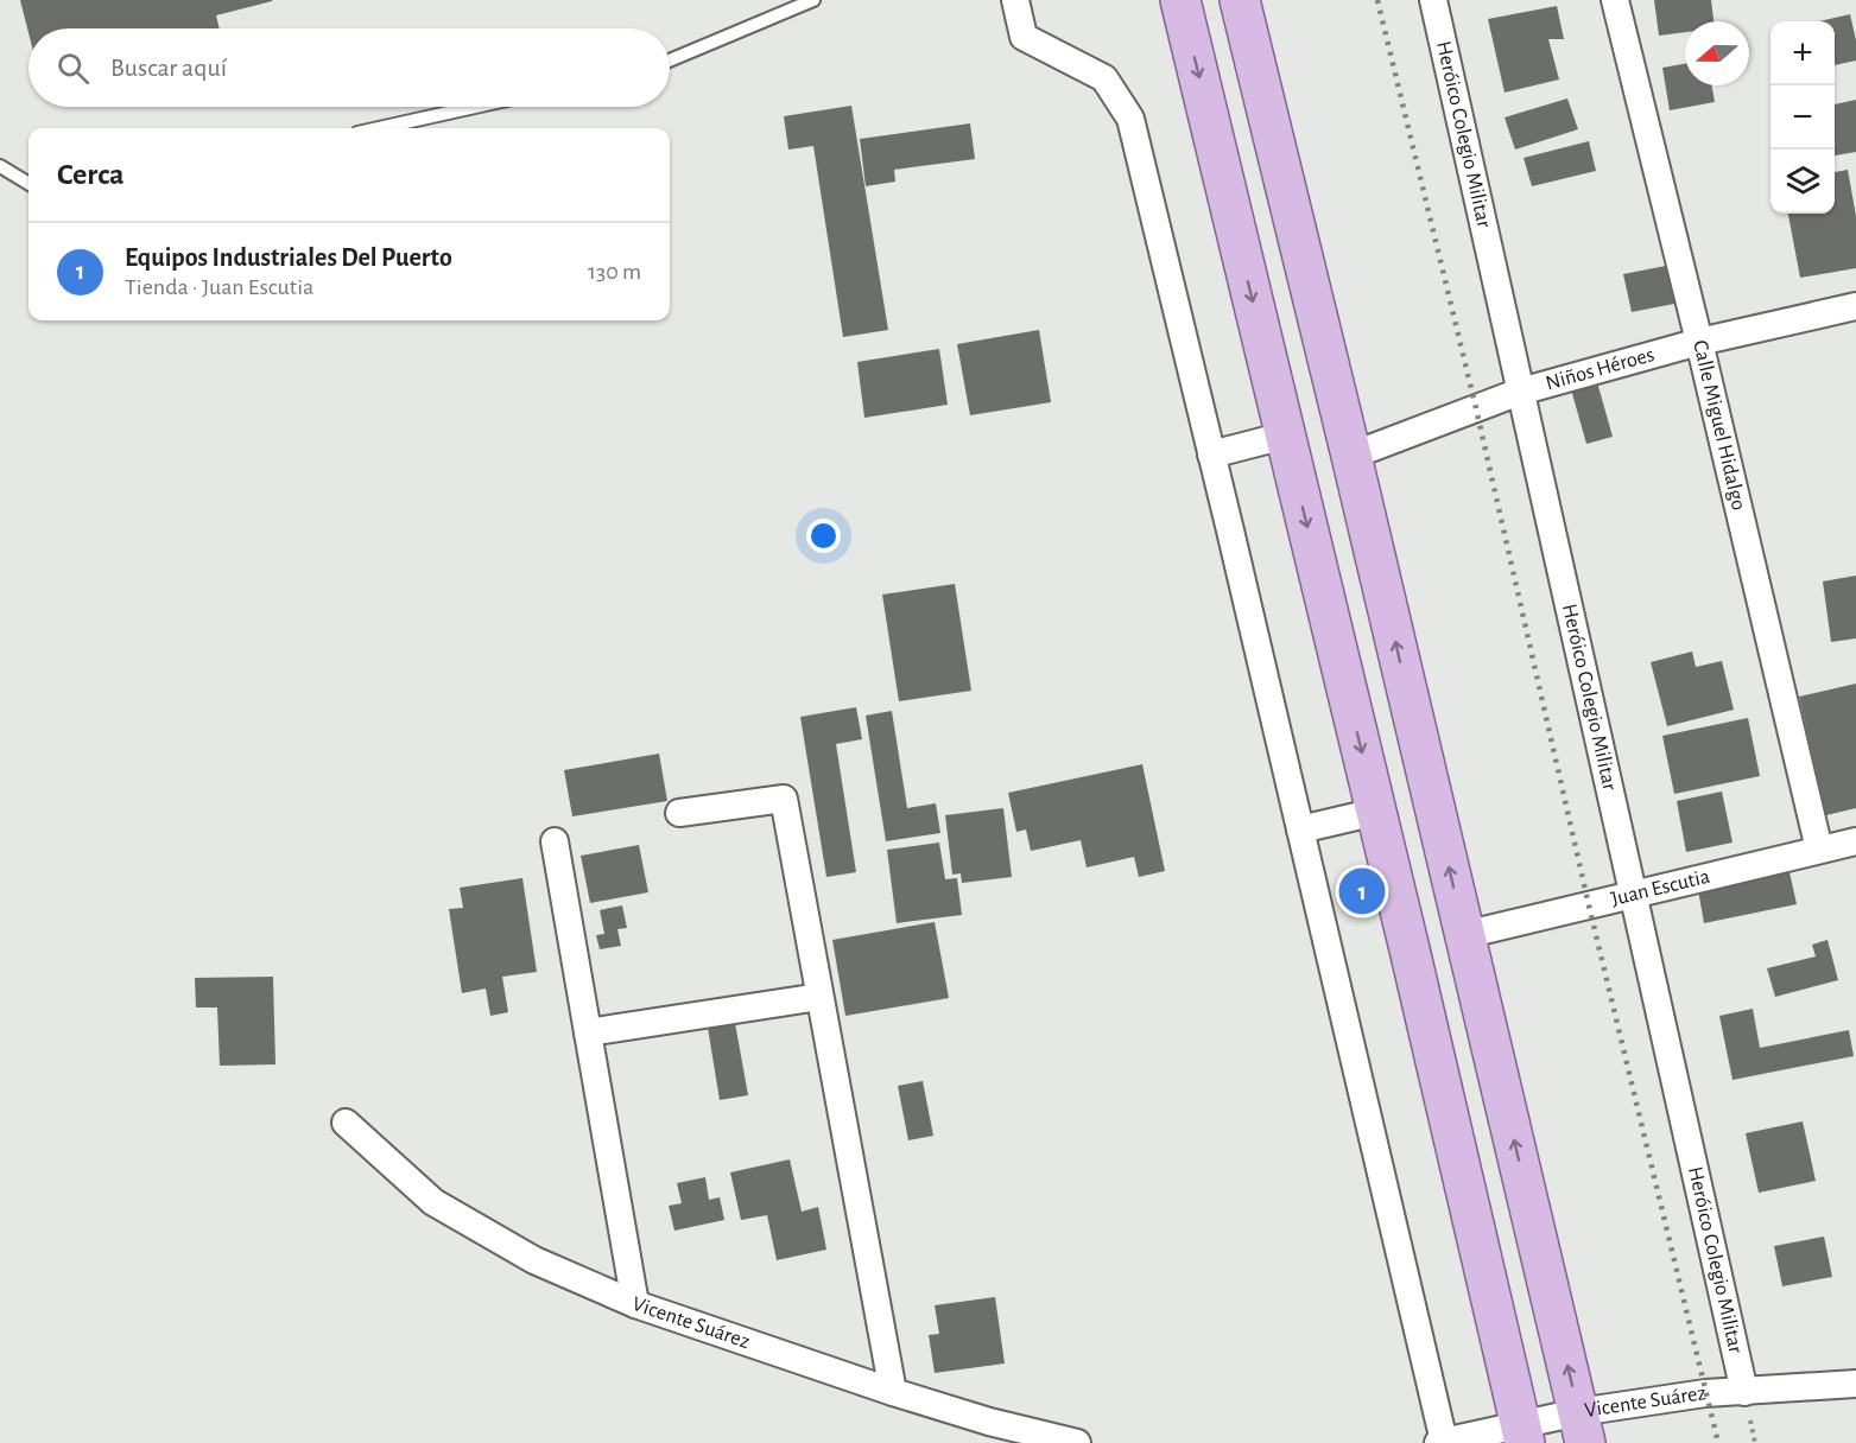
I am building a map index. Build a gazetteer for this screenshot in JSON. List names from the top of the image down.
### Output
{
  "streets": {
    "street": [
      "Heróico Colegio Militar",
      "Niños Héroes",
      "Calle Miguel Hidalgo",
      "Juan Escutia",
      "Vicente Suárez"
    ]
  },
  "crossings": [
    ["Heróico Colegio Militar", "Niños Héroes"],
    ["Heróico Colegio Militar", "Juan Escutia"],
    ["Heróico Colegio Militar", "Vicente Suárez"],
    ["Niños Héroes", "Calle Miguel Hidalgo"],
    ["Calle Miguel Hidalgo", "Juan Escutia"]
  ],
  "north": "left",
  "page": {
    "map_buttons": ["+", "−"],
    "search": "Buscar aquí",
    "heading": "Cerca",
    "list": [
      {
        "mark": "1",
        "name": "Equipos Industriales Del Puerto",
        "note": "Tienda · Juan Escutia",
        "value": "130 m"
      }
    ],
    "pins": "1"
  }
}
